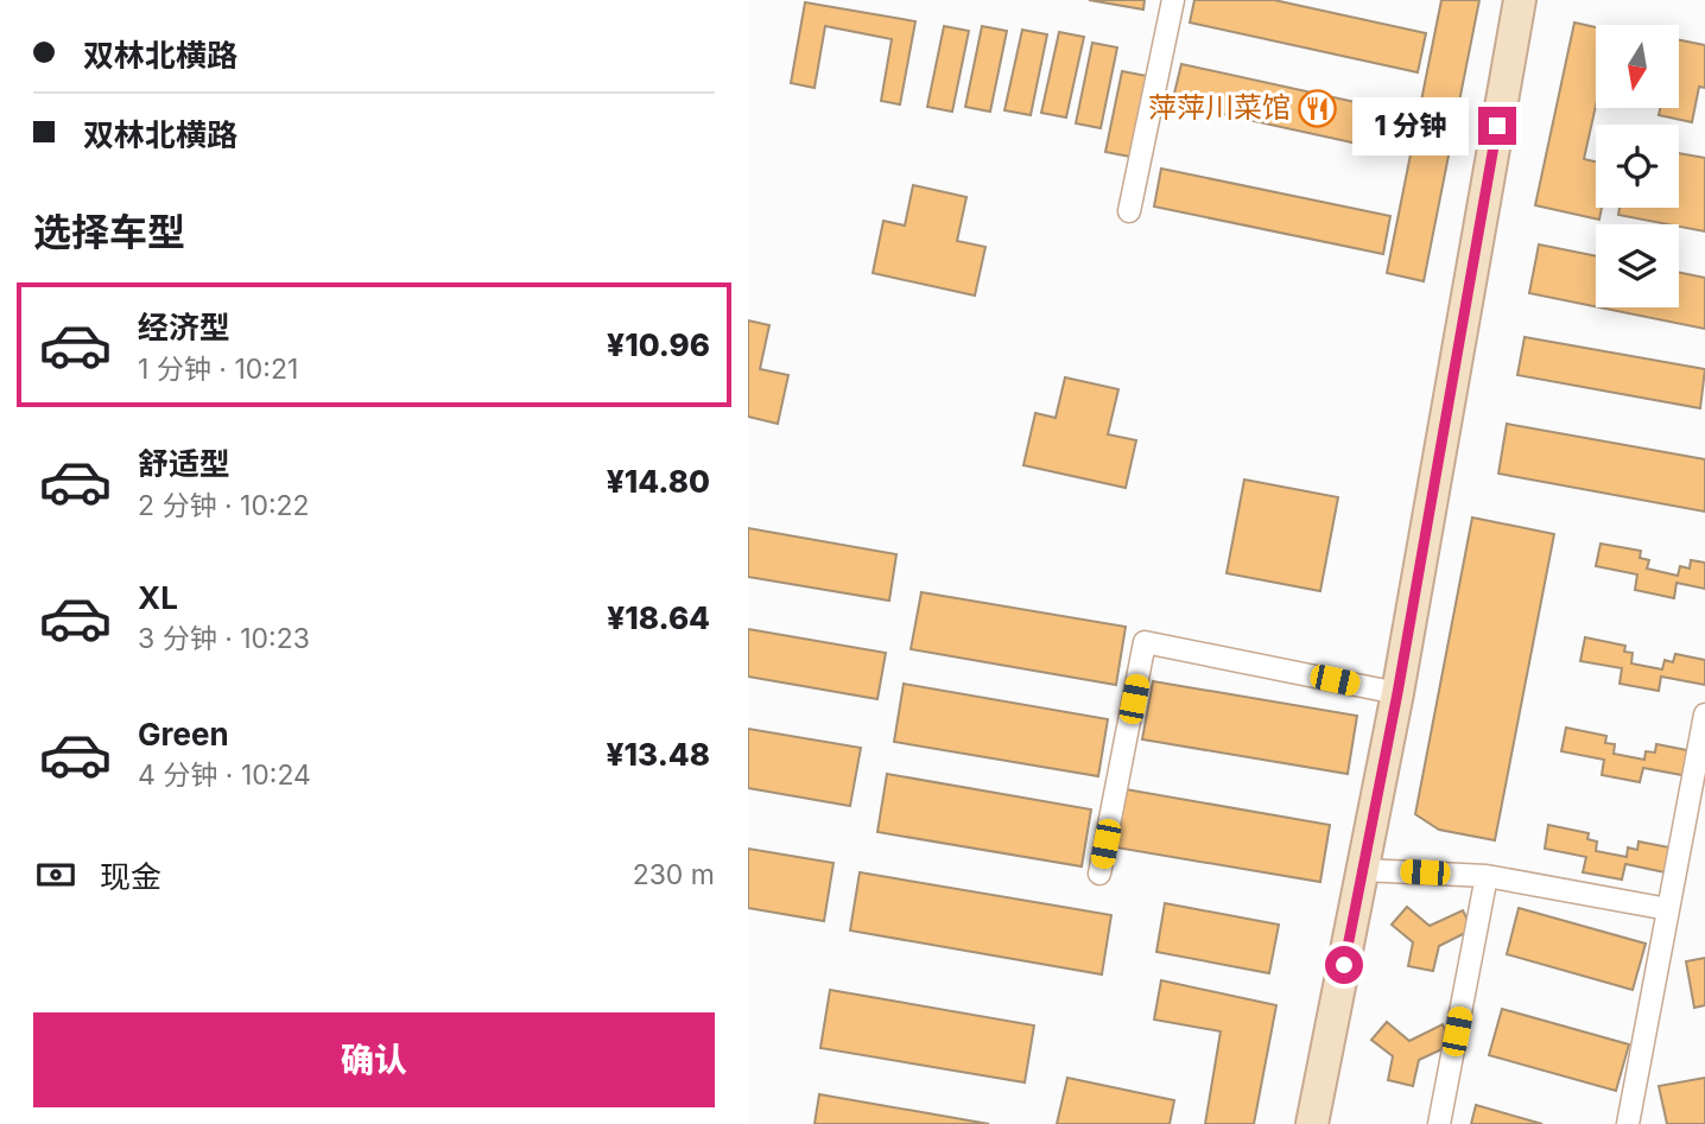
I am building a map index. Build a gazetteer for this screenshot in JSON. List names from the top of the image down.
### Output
{
  "places": {
    "restaurant": ["萍萍川菜馆"]
  },
  "north": "bottom",
  "page": {
    "banner": ["双林北横路", "双林北横路"],
    "bubble": "1 分钟",
    "heading": "选择车型",
    "list": [
      {
        "name": "经济型",
        "note": "1 分钟 · 10:21",
        "value": "¥10.96"
      },
      {
        "name": "舒适型",
        "note": "2 分钟 · 10:22",
        "value": "¥14.80"
      },
      {
        "name": "XL",
        "note": "3 分钟 · 10:23",
        "value": "¥18.64"
      },
      {
        "name": "Green",
        "note": "4 分钟 · 10:24",
        "value": "¥13.48"
      }
    ],
    "pay": ["现金", "230 m"],
    "buttons": "确认"
  }
}
